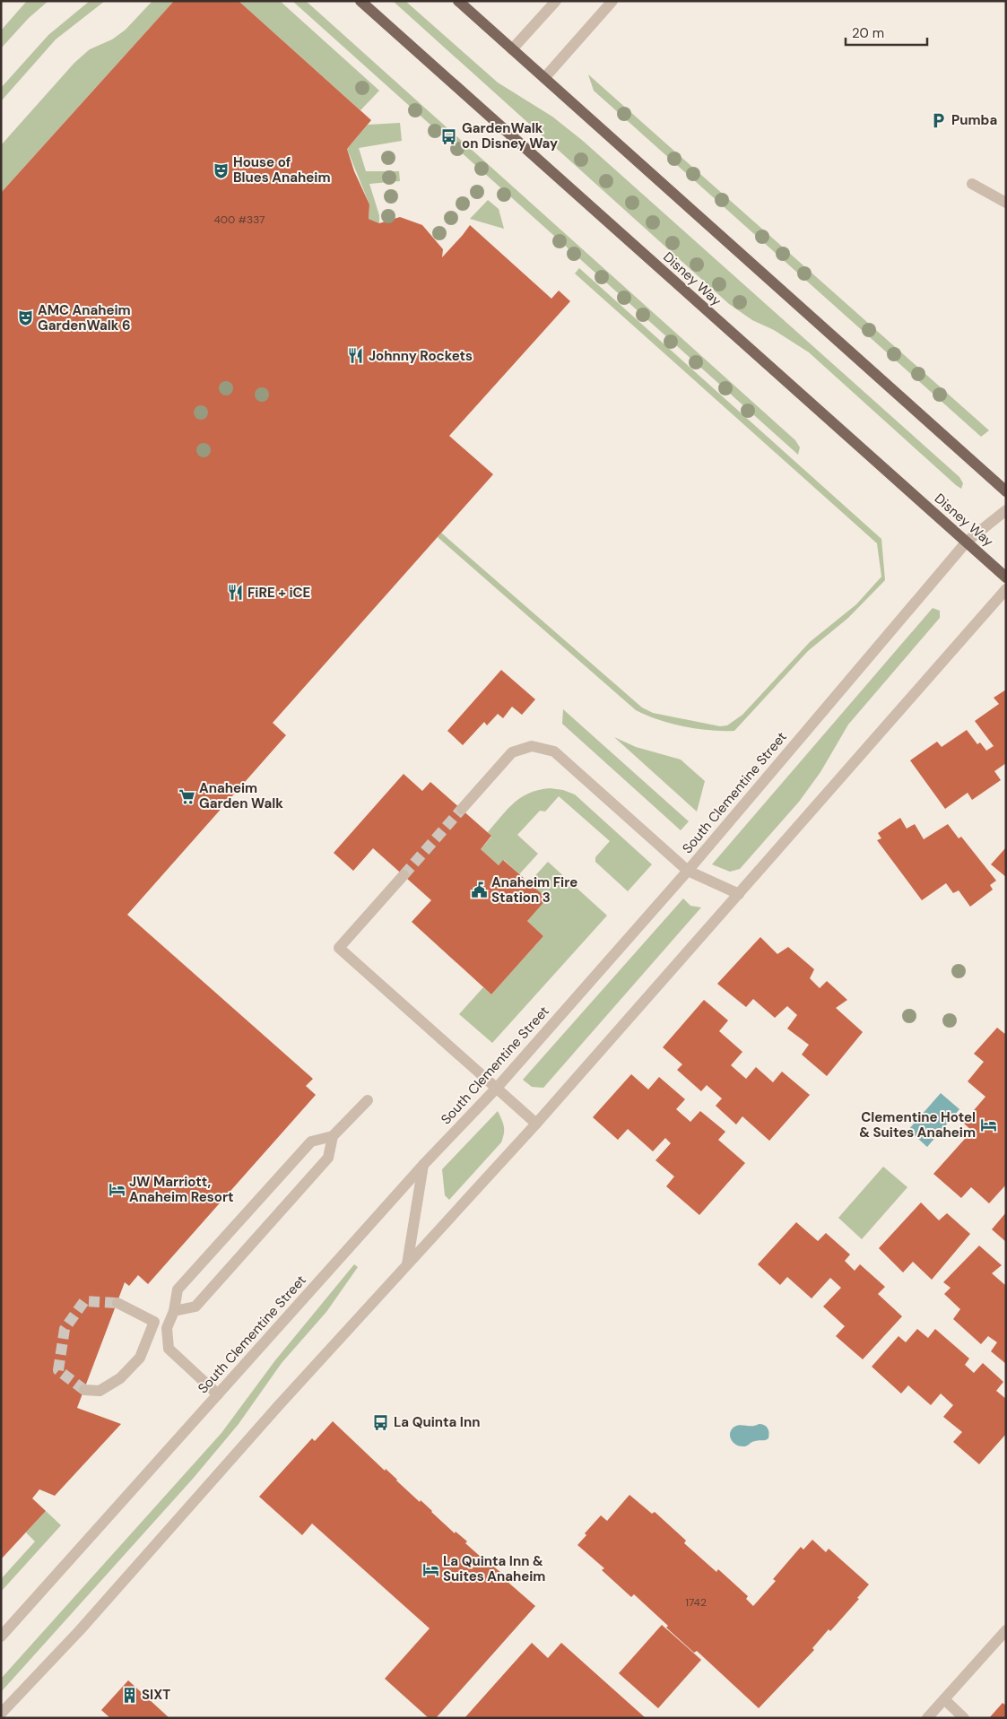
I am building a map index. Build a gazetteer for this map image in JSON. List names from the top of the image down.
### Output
{
  "streets": {
    "main road": ["Disney Way"],
    "street": ["South Clementine Street"]
  },
  "crossings": [
    ["Disney Way", "South Clementine Street"]
  ],
  "places": {
    "parking": ["Pumba"],
    "bus stop": ["GardenWalk on Disney Way", "La Quinta Inn"],
    "theatre": ["House of Blues Anaheim", "AMC Anaheim GardenWalk 6"],
    "restaurant": ["Johnny Rockets", "FiRE + iCE"],
    "supermarket": ["Anaheim Garden Walk"],
    "public building": ["Anaheim Fire Station 3"],
    "hotel": ["Clementine Hotel & Suites Anaheim", "JW Marriott, Anaheim Resort", "La Quinta Inn & Suites Anaheim"],
    "building": ["SIXT"]
  },
  "house_numbers": ["400 #337", "1742"],
  "scale_bar": "20 m"
}
